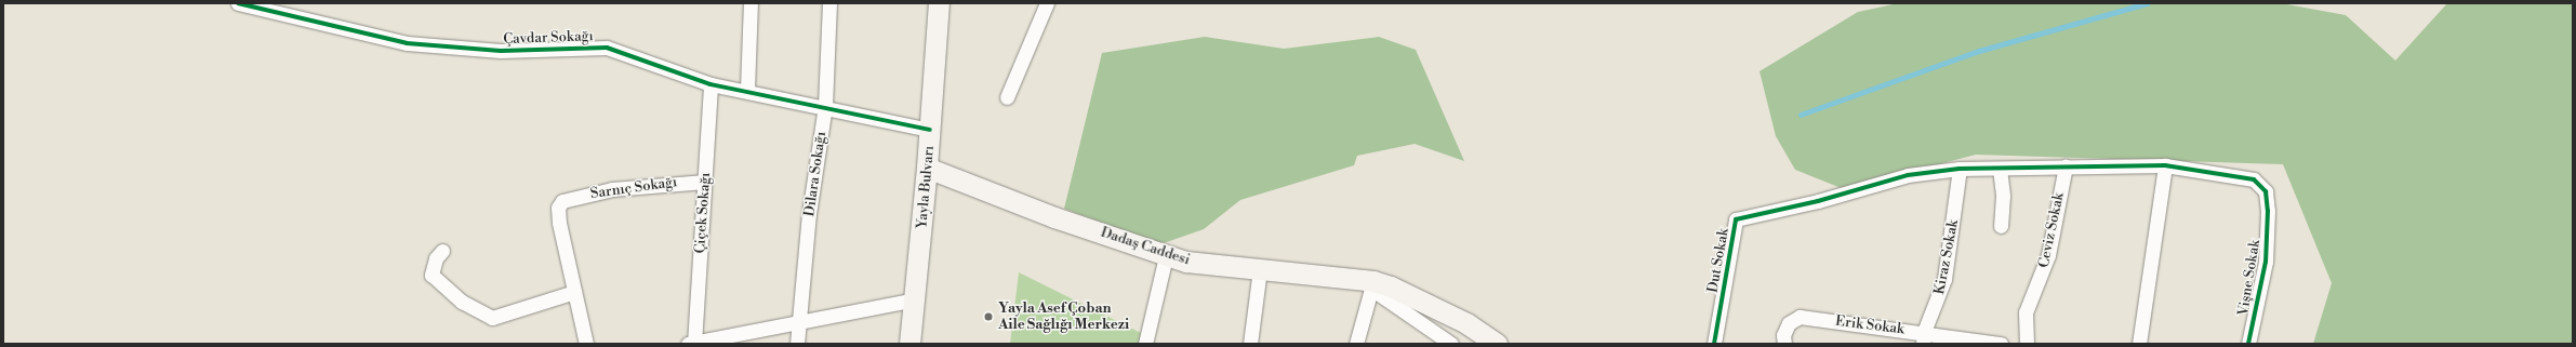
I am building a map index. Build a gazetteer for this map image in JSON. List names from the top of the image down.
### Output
{
  "streets": {
    "street": [
      "Çavdar Sokağı",
      "Dilara Sokağı",
      "Yayla Bulvarı",
      "Sarnıç Sokağı",
      "Çiçek Sokağı",
      "Ceviz Sokak",
      "Dadaş Caddesi",
      "Kiraz Sokak",
      "Dut Sokak",
      "Vişne Sokak",
      "Erik Sokak"
    ]
  },
  "crossings": [
    ["Çavdar Sokağı", "Dilara Sokağı"],
    ["Çavdar Sokağı", "Yayla Bulvarı"],
    ["Çavdar Sokağı", "Çiçek Sokağı"],
    ["Yayla Bulvarı", "Dadaş Caddesi"],
    ["Sarnıç Sokağı", "Çiçek Sokağı"],
    ["Ceviz Sokak", "Vişne Sokak"],
    ["Kiraz Sokak", "Vişne Sokak"],
    ["Kiraz Sokak", "Erik Sokak"],
    ["Dut Sokak", "Vişne Sokak"]
  ],
  "places": ["Yayla Asef Çoban Aile Sağlığı Merkezi"]
}
